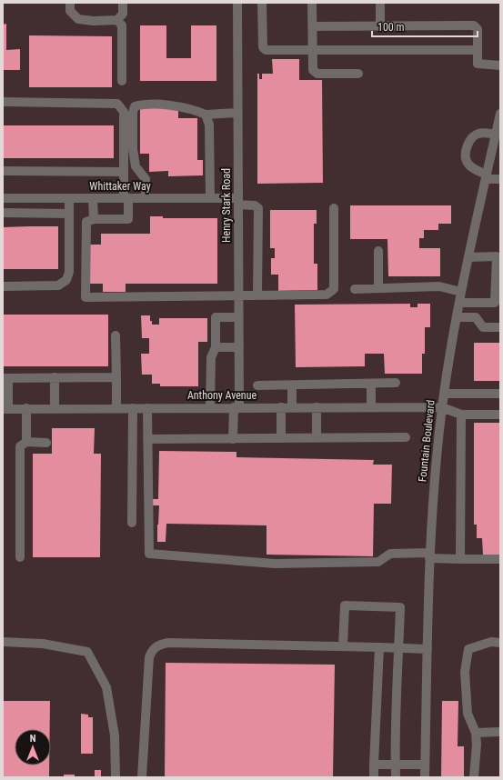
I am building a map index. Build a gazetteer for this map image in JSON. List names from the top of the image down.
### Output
{
  "streets": {
    "street": [
      "Whittaker Way",
      "Henry Stark Road",
      "Anthony Avenue",
      "Fountain Boulevard"
    ]
  },
  "crossings": [
    ["Whittaker Way", "Henry Stark Road"],
    ["Henry Stark Road", "Anthony Avenue"],
    ["Anthony Avenue", "Fountain Boulevard"]
  ],
  "scale_bar": "100 m",
  "north": "top"
}
